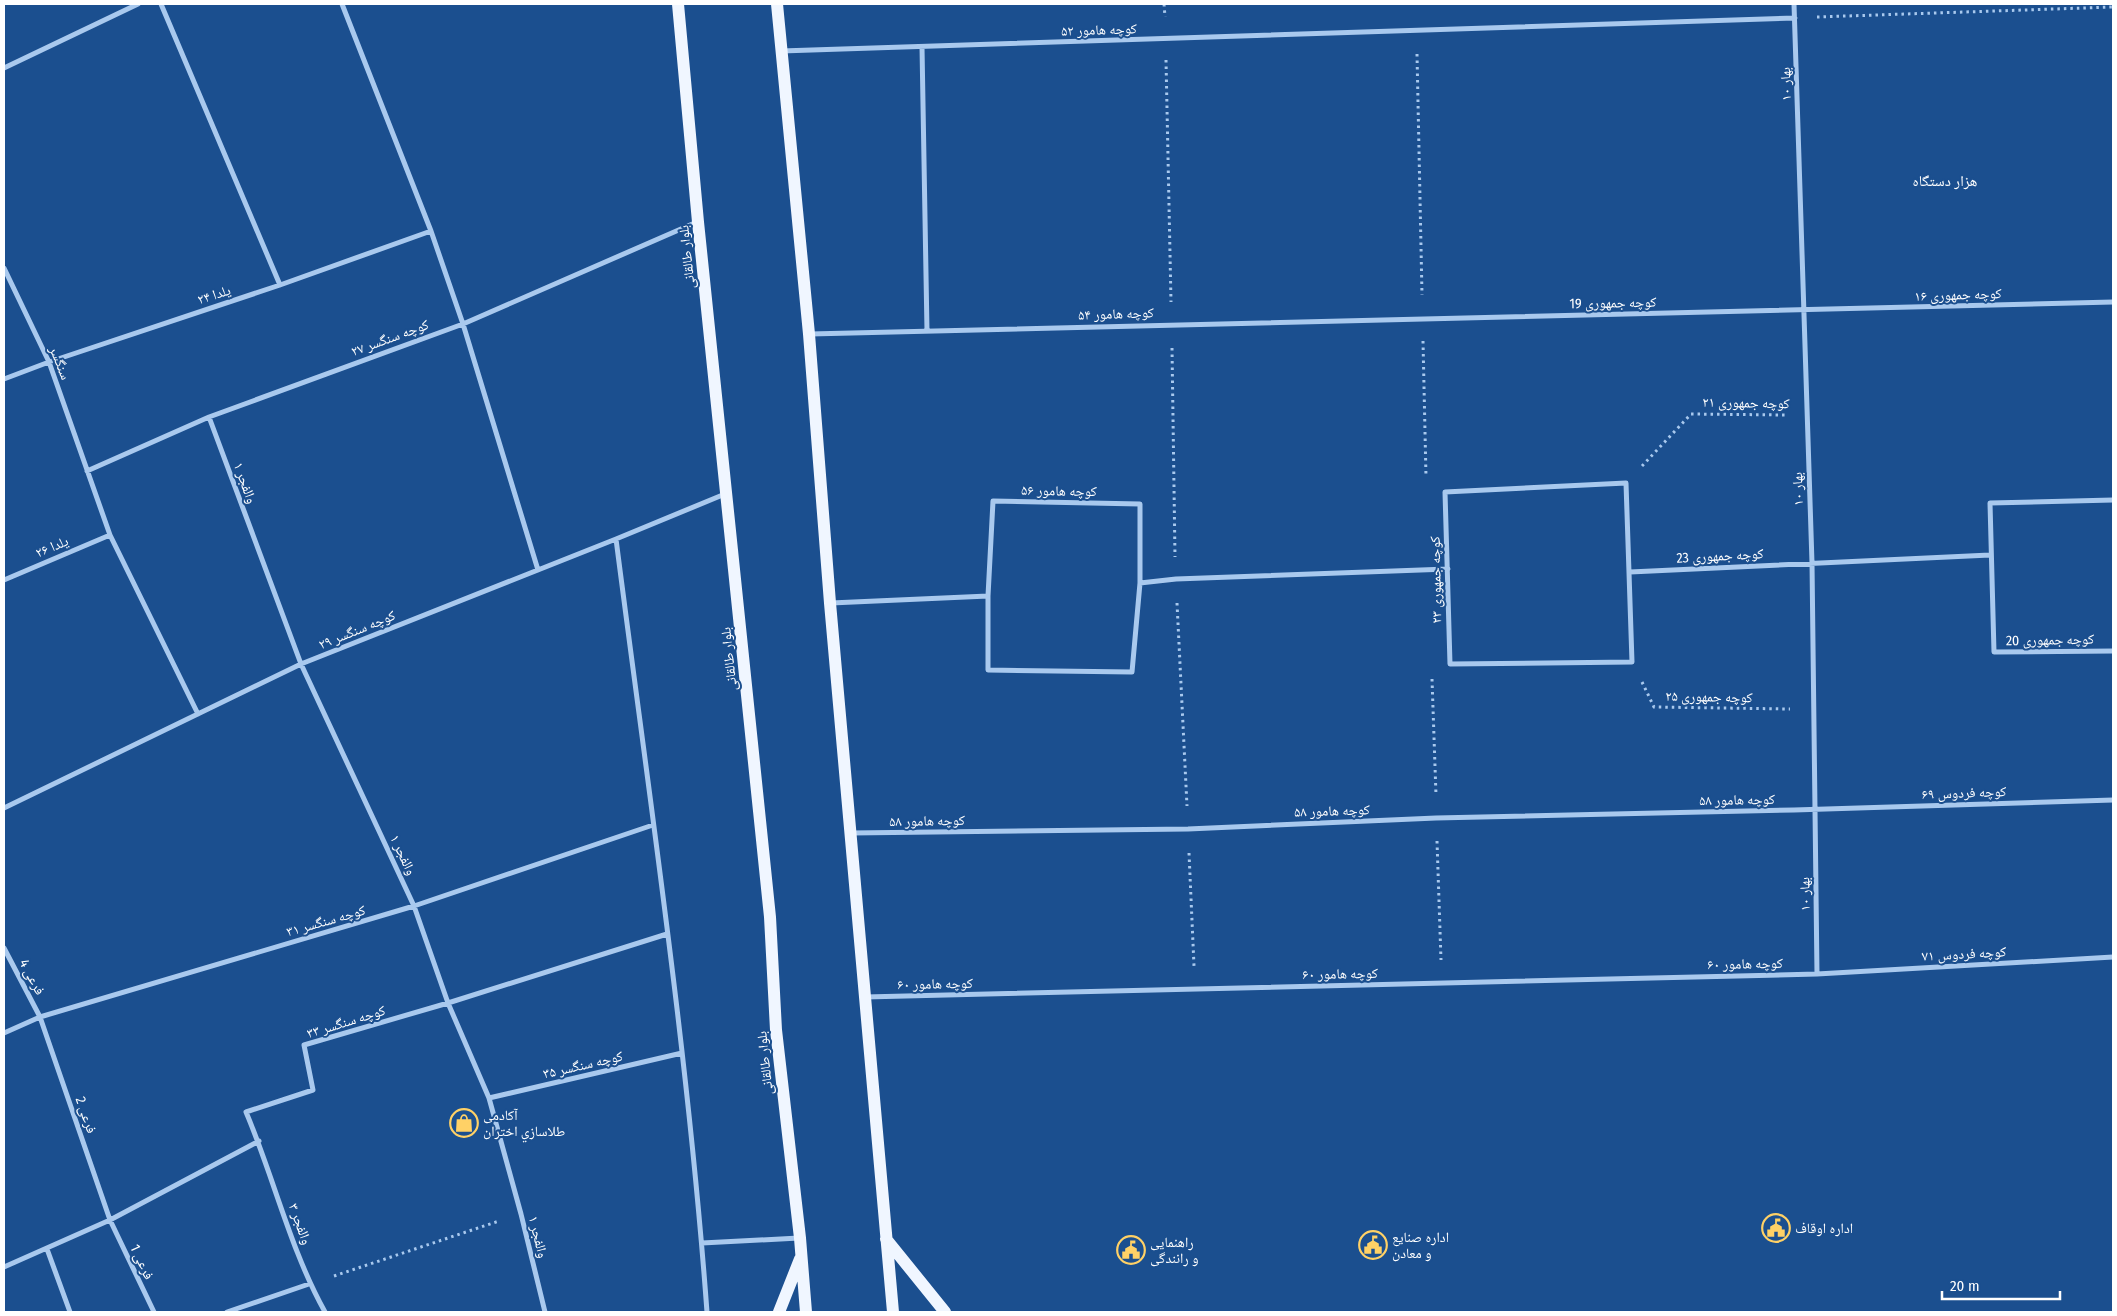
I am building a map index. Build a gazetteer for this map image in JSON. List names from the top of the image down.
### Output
{
  "streets": {
    "main road": ["بلوار طالقانی"],
    "street": [
      "کوچه هامور ۵۲",
      "بهار ۱۰",
      "یلدا ۲۴",
      "کوچه جمهوری ۱۶",
      "کوچه جمهوری 19",
      "کوچه هامور ۵۴",
      "کوچه سنگسر ۲۷",
      "سنگسر",
      "والفجر ۱",
      "کوچه هامور ۵۶",
      "یلدا ۲۶",
      "کوچه جمهوری 23",
      "کوچه جمهوری ۲۳",
      "کوچه سنگسر ۲۹",
      "کوچه جمهوری 20",
      "کوچه فردوس ۶۹",
      "کوچه هامور ۵۸",
      "کوچه سنگسر ۳۱",
      "کوچه فردوس ۷۱",
      "کوچه هامور ۶۰",
      "فرعی 4",
      "کوچه سنگسر ۳۳",
      "کوچه سنگسر ۳۵",
      "فرعی 2",
      "والفجر ۳",
      "فرعی 1"
    ],
    "path": ["کوچه جمهوری ۲۱", "کوچه جمهوری ۲۵"]
  },
  "crossings": [
    ["کوچه هامور ۵۲", "بهار ۱۰"],
    ["بهار ۱۰", "کوچه جمهوری ۱۶"],
    ["بهار ۱۰", "کوچه جمهوری 19"],
    ["بهار ۱۰", "کوچه جمهوری ۲۱"],
    ["بهار ۱۰", "کوچه جمهوری 23"],
    ["بهار ۱۰", "کوچه جمهوری ۲۵"],
    ["بهار ۱۰", "کوچه فردوس ۶۹"],
    ["بهار ۱۰", "کوچه هامور ۵۸"],
    ["بهار ۱۰", "کوچه فردوس ۷۱"],
    ["بهار ۱۰", "کوچه هامور ۶۰"],
    ["بلوار طالقانی", "کوچه سنگسر ۲۷"],
    ["بلوار طالقانی", "کوچه سنگسر ۲۹"],
    ["یلدا ۲۴", "سنگسر"],
    ["کوچه جمهوری ۱۶", "کوچه جمهوری 19"],
    ["کوچه جمهوری 19", "کوچه هامور ۵۴"],
    ["کوچه سنگسر ۲۷", "سنگسر"],
    ["کوچه سنگسر ۲۷", "والفجر ۱"],
    ["سنگسر", "یلدا ۲۶"],
    ["سنگسر", "کوچه سنگسر ۲۹"],
    ["کوچه جمهوری ۲۱", "کوچه جمهوری ۲۳"],
    ["والفجر ۱", "کوچه سنگسر ۲۹"],
    ["والفجر ۱", "کوچه سنگسر ۳۱"],
    ["والفجر ۱", "کوچه سنگسر ۳۳"],
    ["والفجر ۱", "کوچه سنگسر ۳۵"],
    ["کوچه جمهوری ۲۳", "کوچه جمهوری ۲۵"],
    ["کوچه فردوس ۶۹", "کوچه هامور ۵۸"],
    ["کوچه سنگسر ۳۱", "فرعی 4"],
    ["کوچه سنگسر ۳۱", "فرعی 2"],
    ["کوچه فردوس ۷۱", "کوچه هامور ۶۰"],
    ["فرعی 4", "فرعی 2"],
    ["کوچه سنگسر ۳۳", "والفجر ۳"],
    ["فرعی 2", "فرعی 1"]
  ],
  "districts": ["هزار دستگاه"],
  "places": {
    "shop": ["آكادمى طلاسازي اختران"],
    "public building": ["اداره اوقاف", "اداره صنایع و معادن", "راهنمایی و رانندگی"]
  },
  "scale_bar": "20 m"
}
